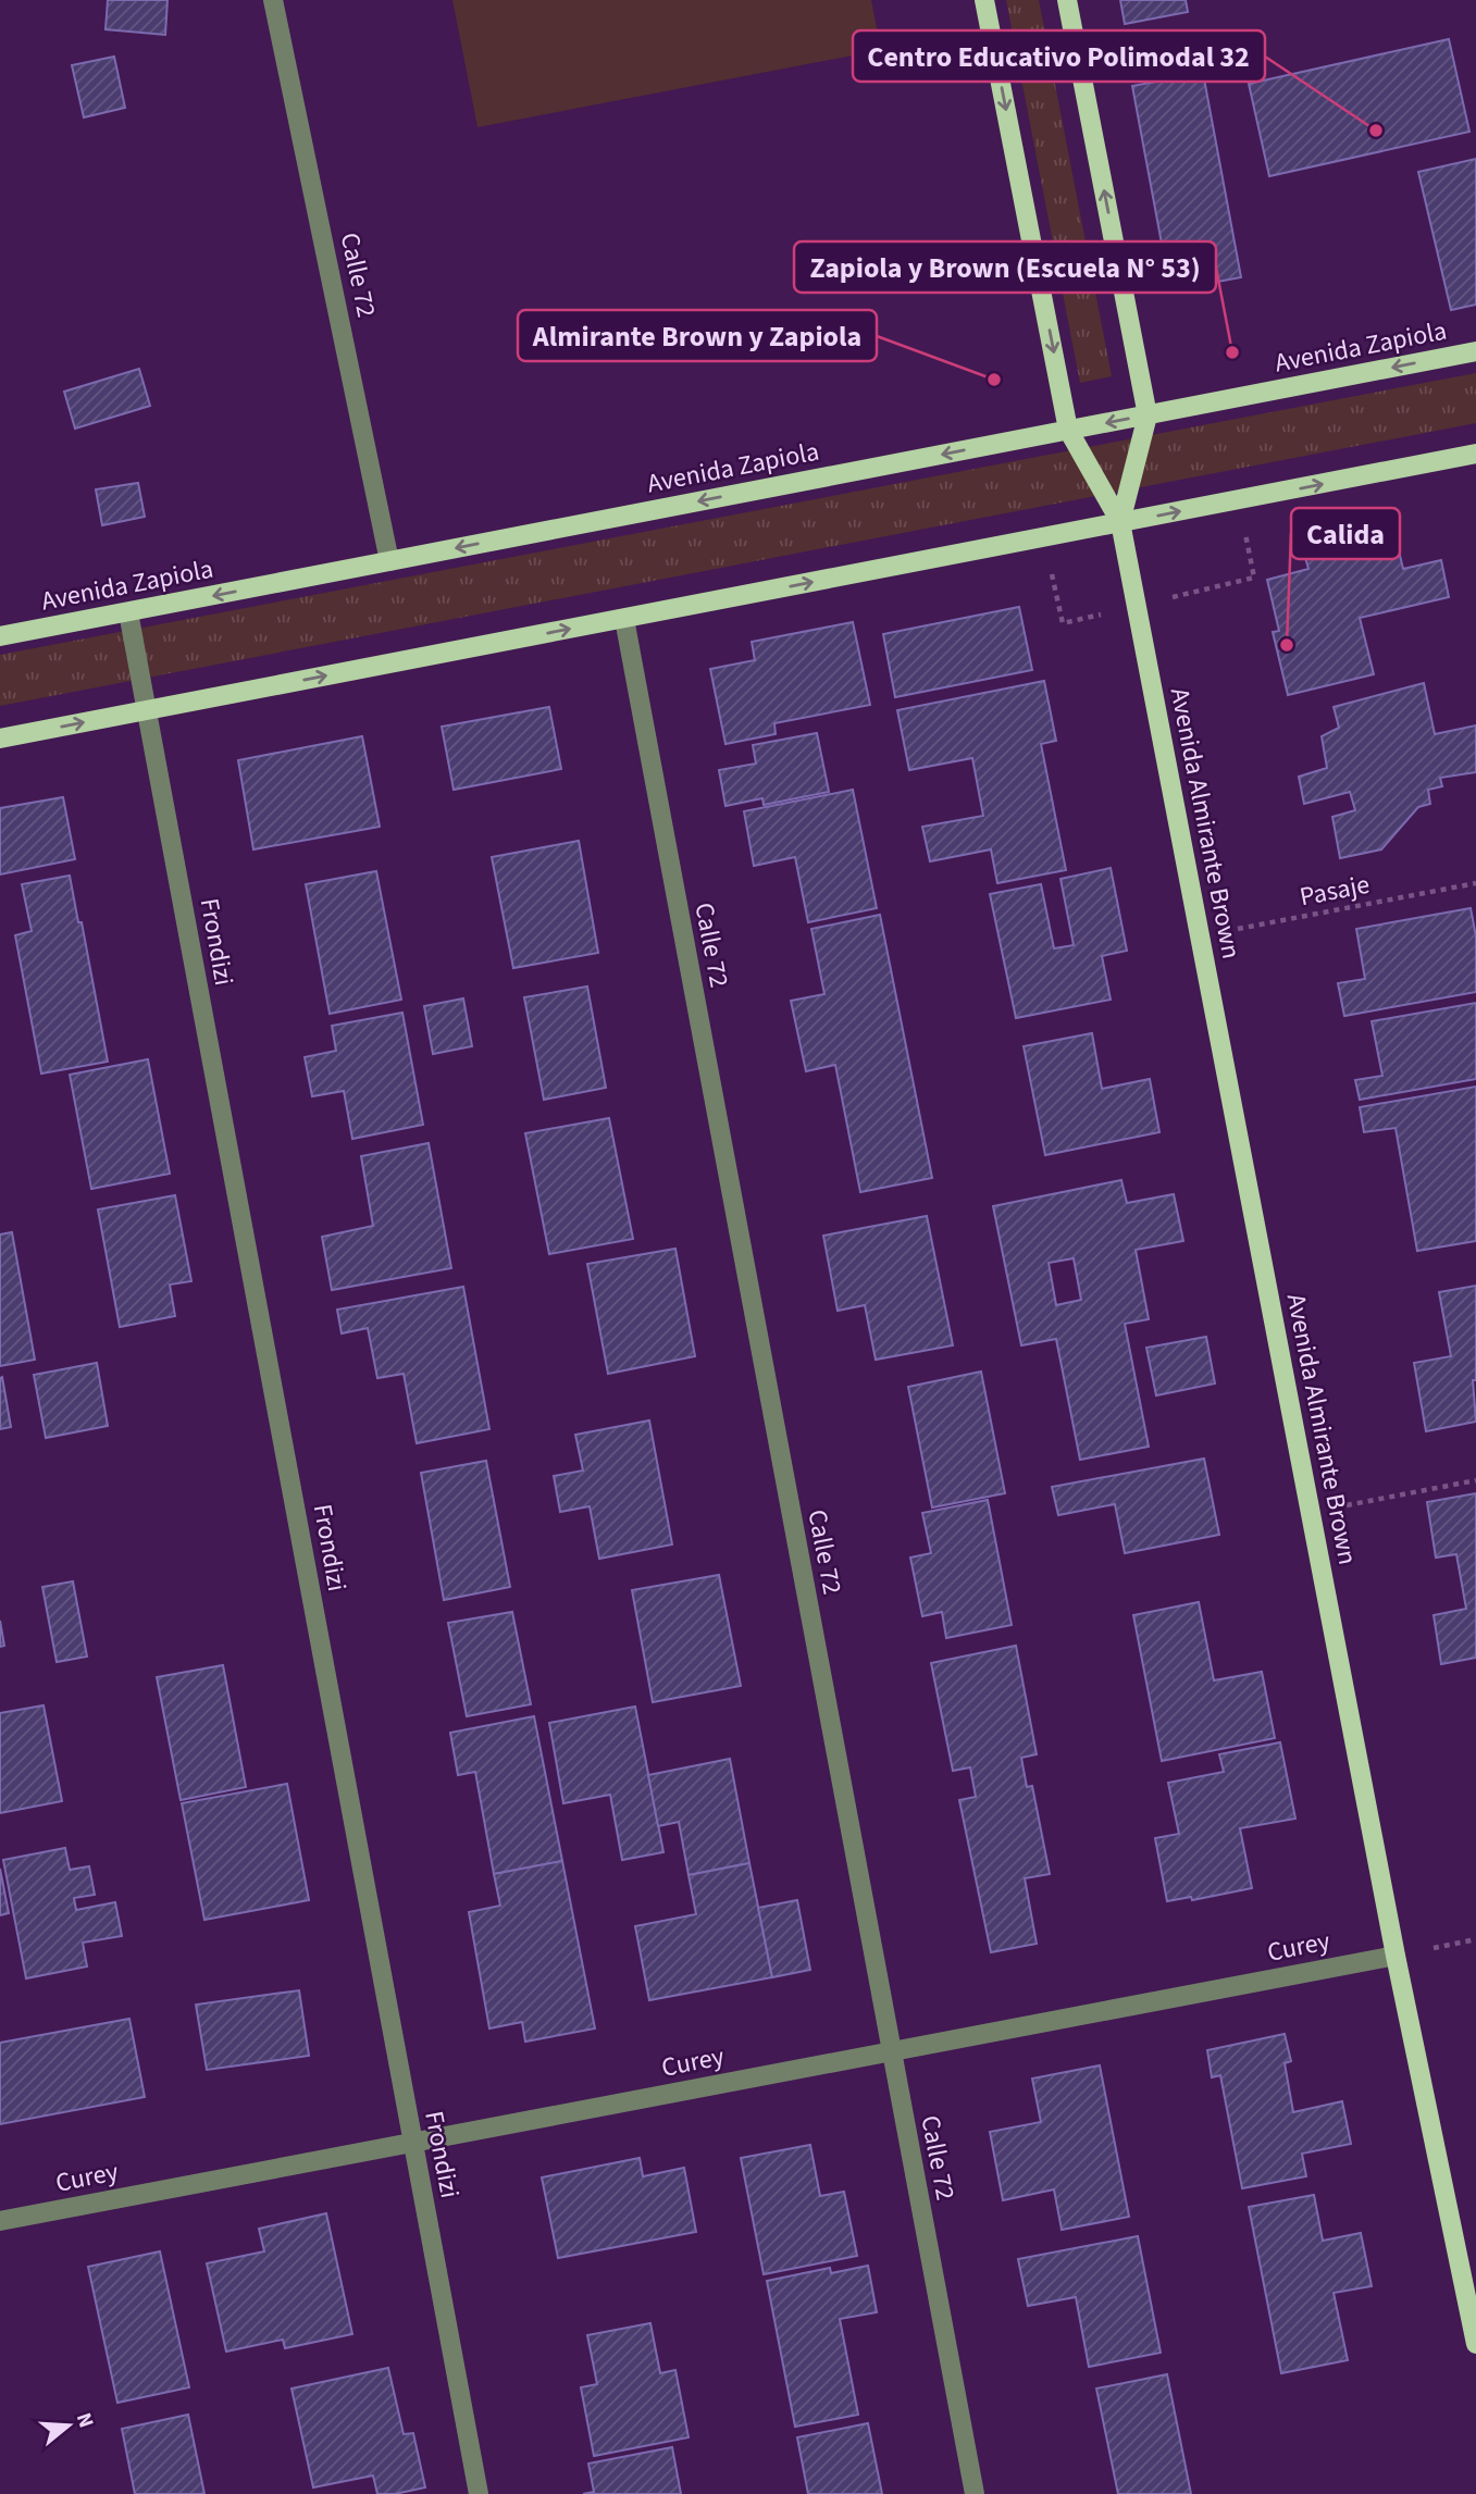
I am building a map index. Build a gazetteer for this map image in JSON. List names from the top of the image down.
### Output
{
  "streets": {
    "main road": ["Avenida Zapiola", "Avenida Almirante Brown"],
    "street": ["Calle 72", "Frondizi", "Curey"],
    "path": ["Pasaje"]
  },
  "crossings": [
    ["Calle 72", "Avenida Zapiola"],
    ["Calle 72", "Curey"],
    ["Avenida Zapiola", "Avenida Almirante Brown"],
    ["Avenida Zapiola", "Frondizi"],
    ["Avenida Almirante Brown", "Pasaje"],
    ["Avenida Almirante Brown", "Curey"],
    ["Frondizi", "Curey"]
  ],
  "places": [
    "Centro Educativo Polimodal 32",
    "Zapiola y Brown (Escuela N° 53)",
    "Almirante Brown y Zapiola",
    "Calida"
  ],
  "north": "right"
}
